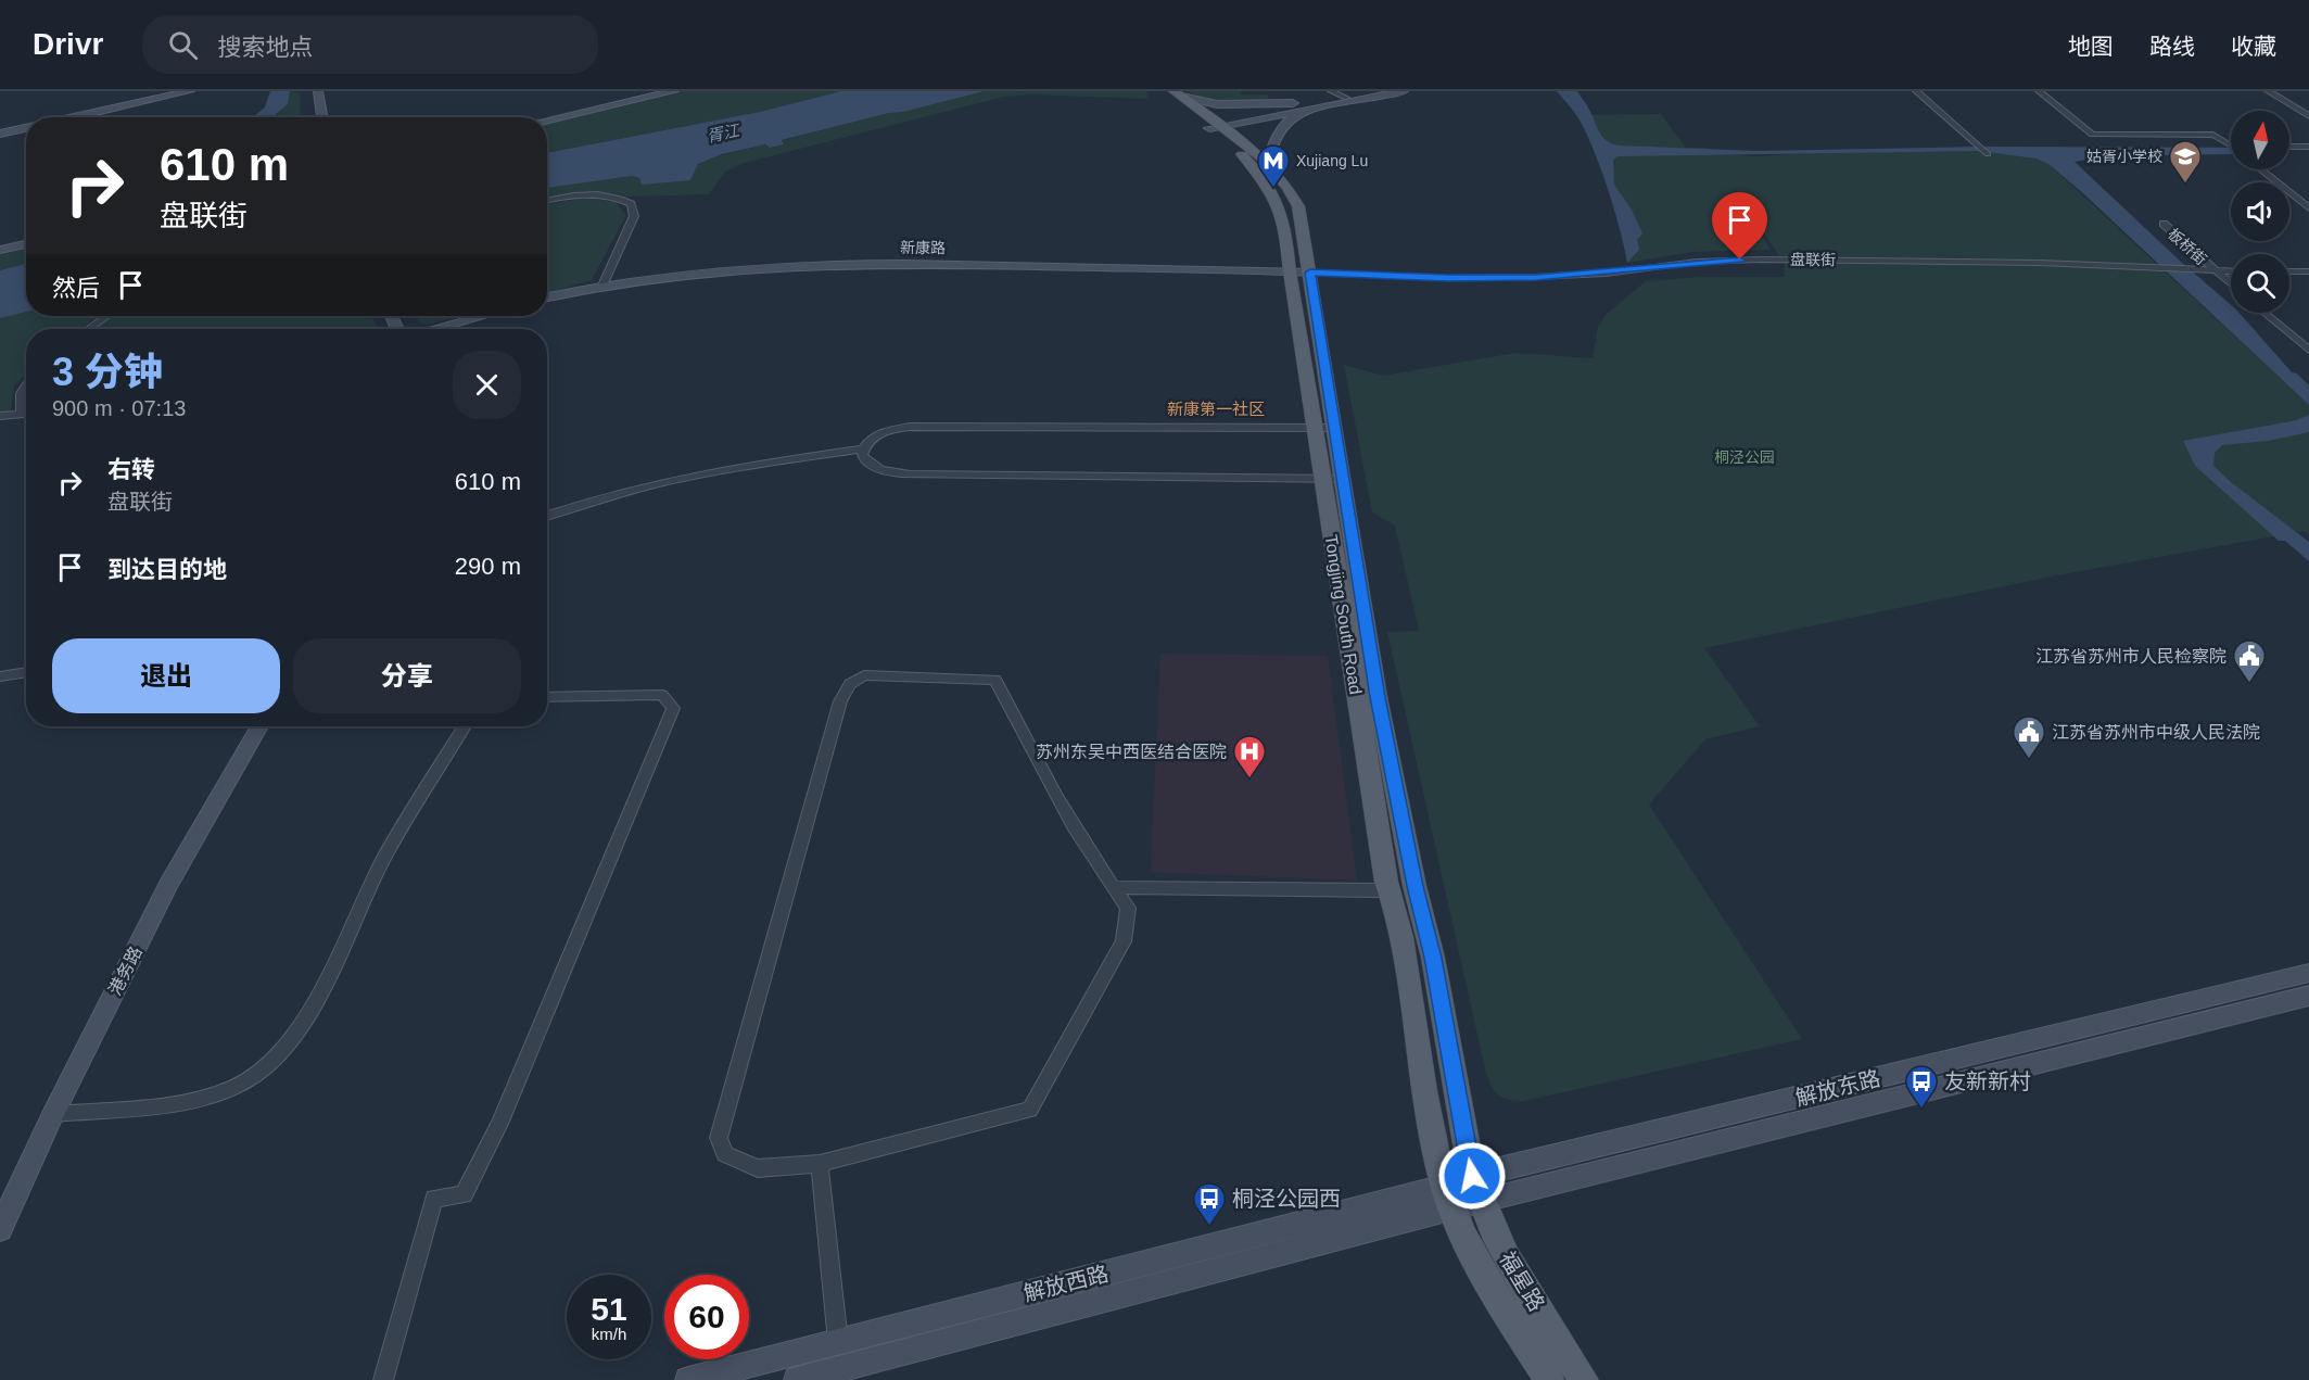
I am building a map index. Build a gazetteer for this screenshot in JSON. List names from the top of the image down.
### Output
{
  "streets": {
    "main road": [
      "新康路",
      "Tongjing South Road",
      "港务路",
      "解放东路",
      "福星路",
      "解放西路"
    ],
    "street": ["板桥街", "盘联街"]
  },
  "crossings": [
    ["板桥街", "盘联街"],
    ["新康路", "盘联街"],
    ["新康路", "Tongjing South Road"],
    ["盘联街", "Tongjing South Road"],
    ["Tongjing South Road", "解放东路"],
    ["Tongjing South Road", "福星路"],
    ["Tongjing South Road", "解放西路"],
    ["解放东路", "福星路"],
    ["解放东路", "解放西路"],
    ["福星路", "解放西路"]
  ],
  "districts": ["新康第一社区"],
  "water": ["胥江"],
  "parks": ["桐泾公园"],
  "places": {
    "school or university": ["姑胥小学校"],
    "metro station": ["Xujiang Lu"],
    "public building": ["江苏省苏州市人民检察院", "江苏省苏州市中级人民法院"],
    "hospital": ["苏州东吴中西医结合医院"],
    "bus stop": ["友新新村", "桐泾公园西"]
  },
  "north": "top",
  "page": {
    "header": "Drivr",
    "search": "搜索地点",
    "nav": ["地图", "路线", "收藏"],
    "turn": ["610 m", "盘联街"],
    "then": "然后",
    "heading": ["3 分钟", "900 m · 07:13"],
    "list": [
      {
        "name": "右转",
        "note": "盘联街",
        "value": "610 m"
      },
      {
        "name": "到达目的地",
        "value": "290 m"
      }
    ],
    "buttons": ["退出", "分享"],
    "speed": "51 km/h",
    "limit": "60"
  }
}
